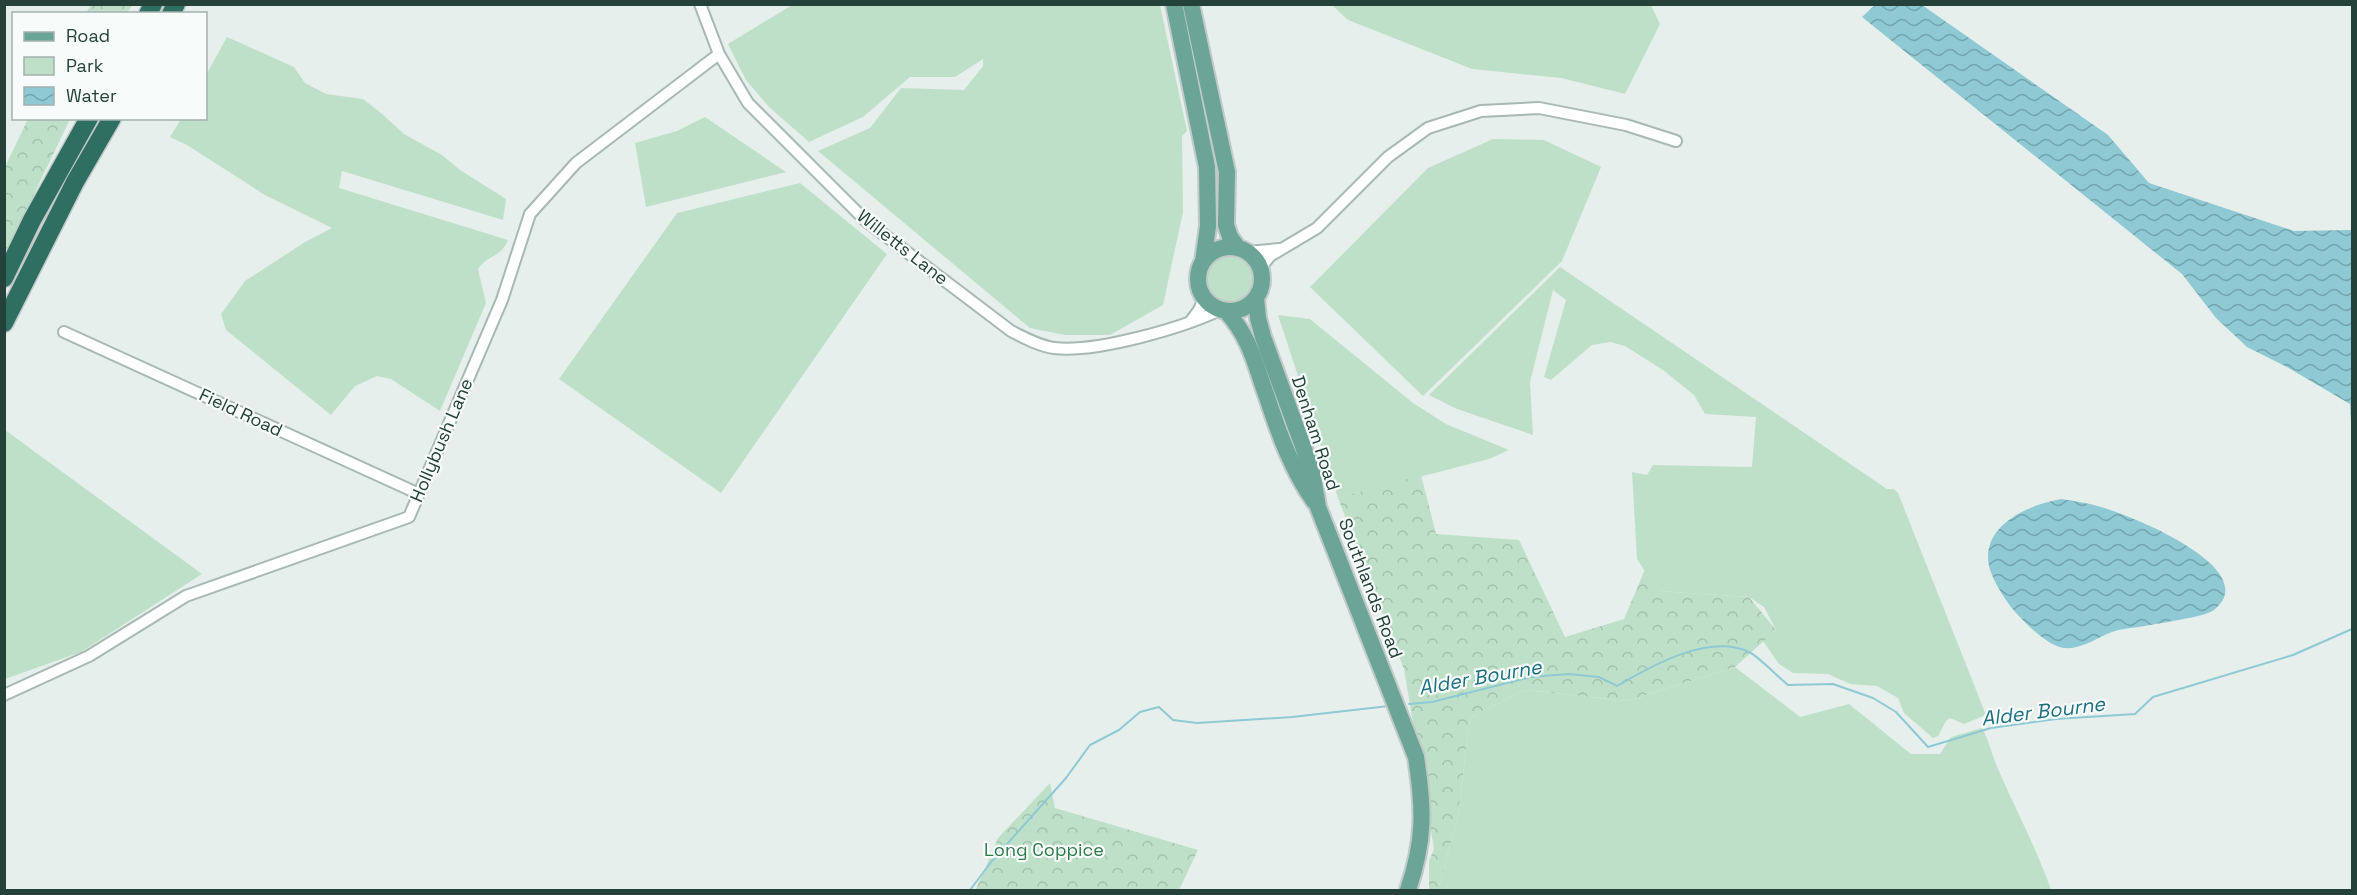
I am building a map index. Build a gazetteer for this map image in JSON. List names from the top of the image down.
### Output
{
  "streets": {
    "main road": ["Denham Road", "Southlands Road"],
    "street": ["Willetts Lane", "Field Road", "Hollybush Lane"]
  },
  "crossings": [
    ["Willetts Lane", "Denham Road"],
    ["Willetts Lane", "Hollybush Lane"],
    ["Field Road", "Hollybush Lane"],
    ["Denham Road", "Southlands Road"]
  ],
  "water": ["Alder Bourne"],
  "parks": ["Long Coppice"],
  "legend": ["Road", "Park", "Water"]
}
